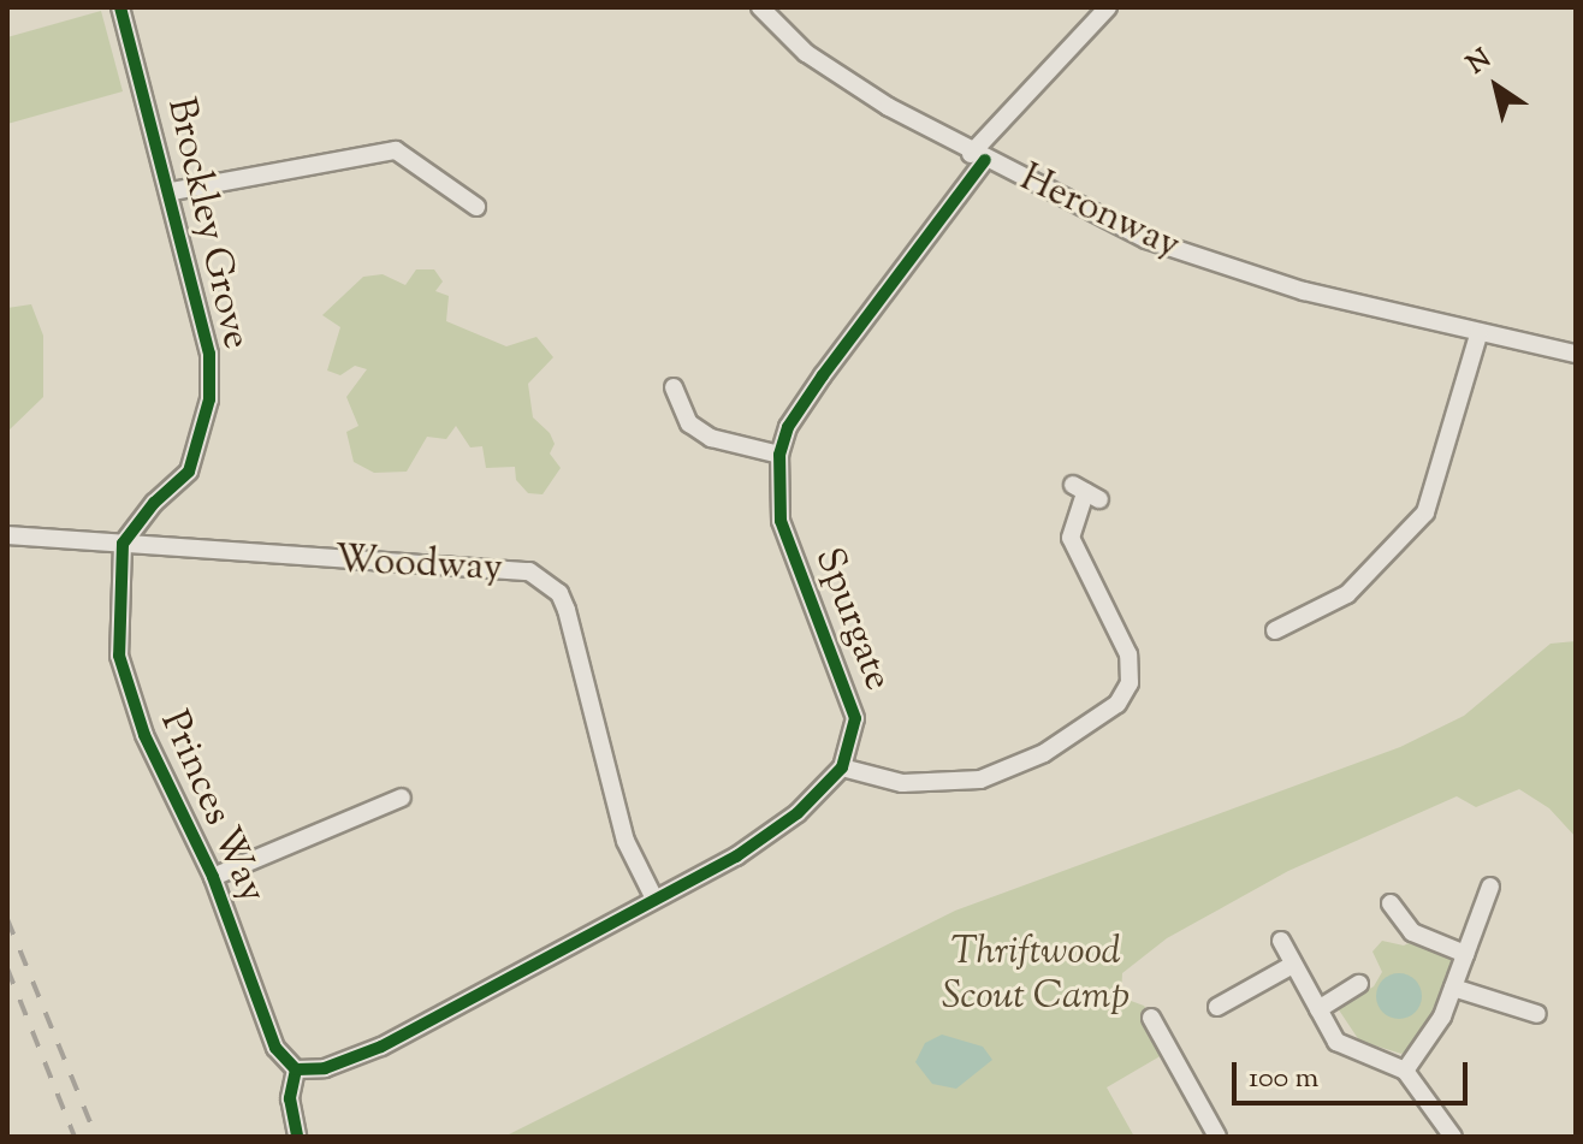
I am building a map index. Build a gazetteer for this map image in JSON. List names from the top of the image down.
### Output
{
  "streets": {
    "street": [
      "Heronway",
      "Brockley Grove",
      "Woodway",
      "Spurgate",
      "Princes Way"
    ]
  },
  "crossings": [
    ["Heronway", "Spurgate"],
    ["Brockley Grove", "Woodway"],
    ["Brockley Grove", "Princes Way"],
    ["Woodway", "Princes Way"]
  ],
  "parks": ["Thriftwood Scout Camp"],
  "scale_bar": "100 m",
  "north": "top left"
}
